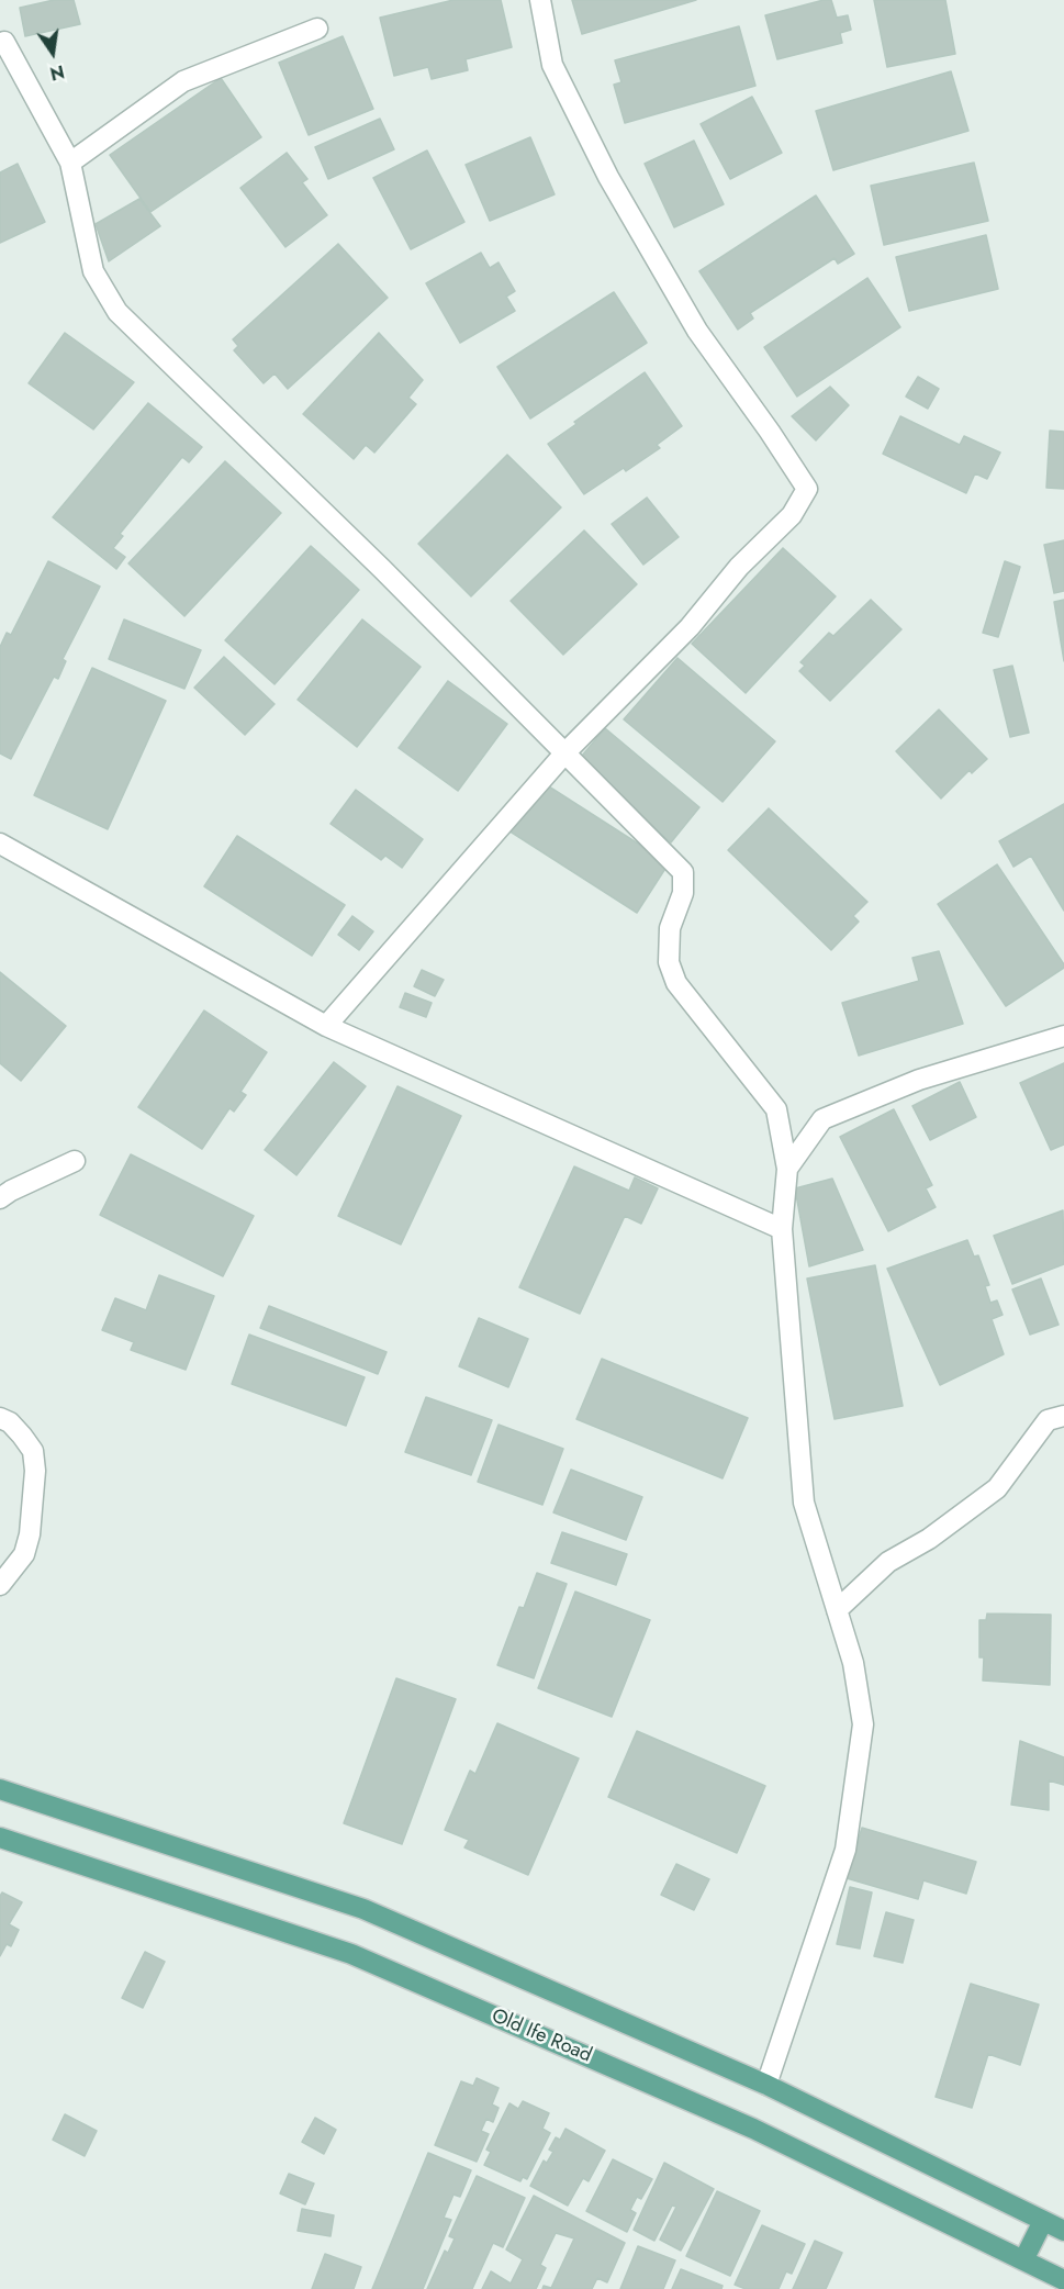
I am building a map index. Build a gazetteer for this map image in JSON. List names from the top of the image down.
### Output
{
  "streets": {
    "main road": ["Old Ife Road"]
  },
  "north": "bottom"
}
